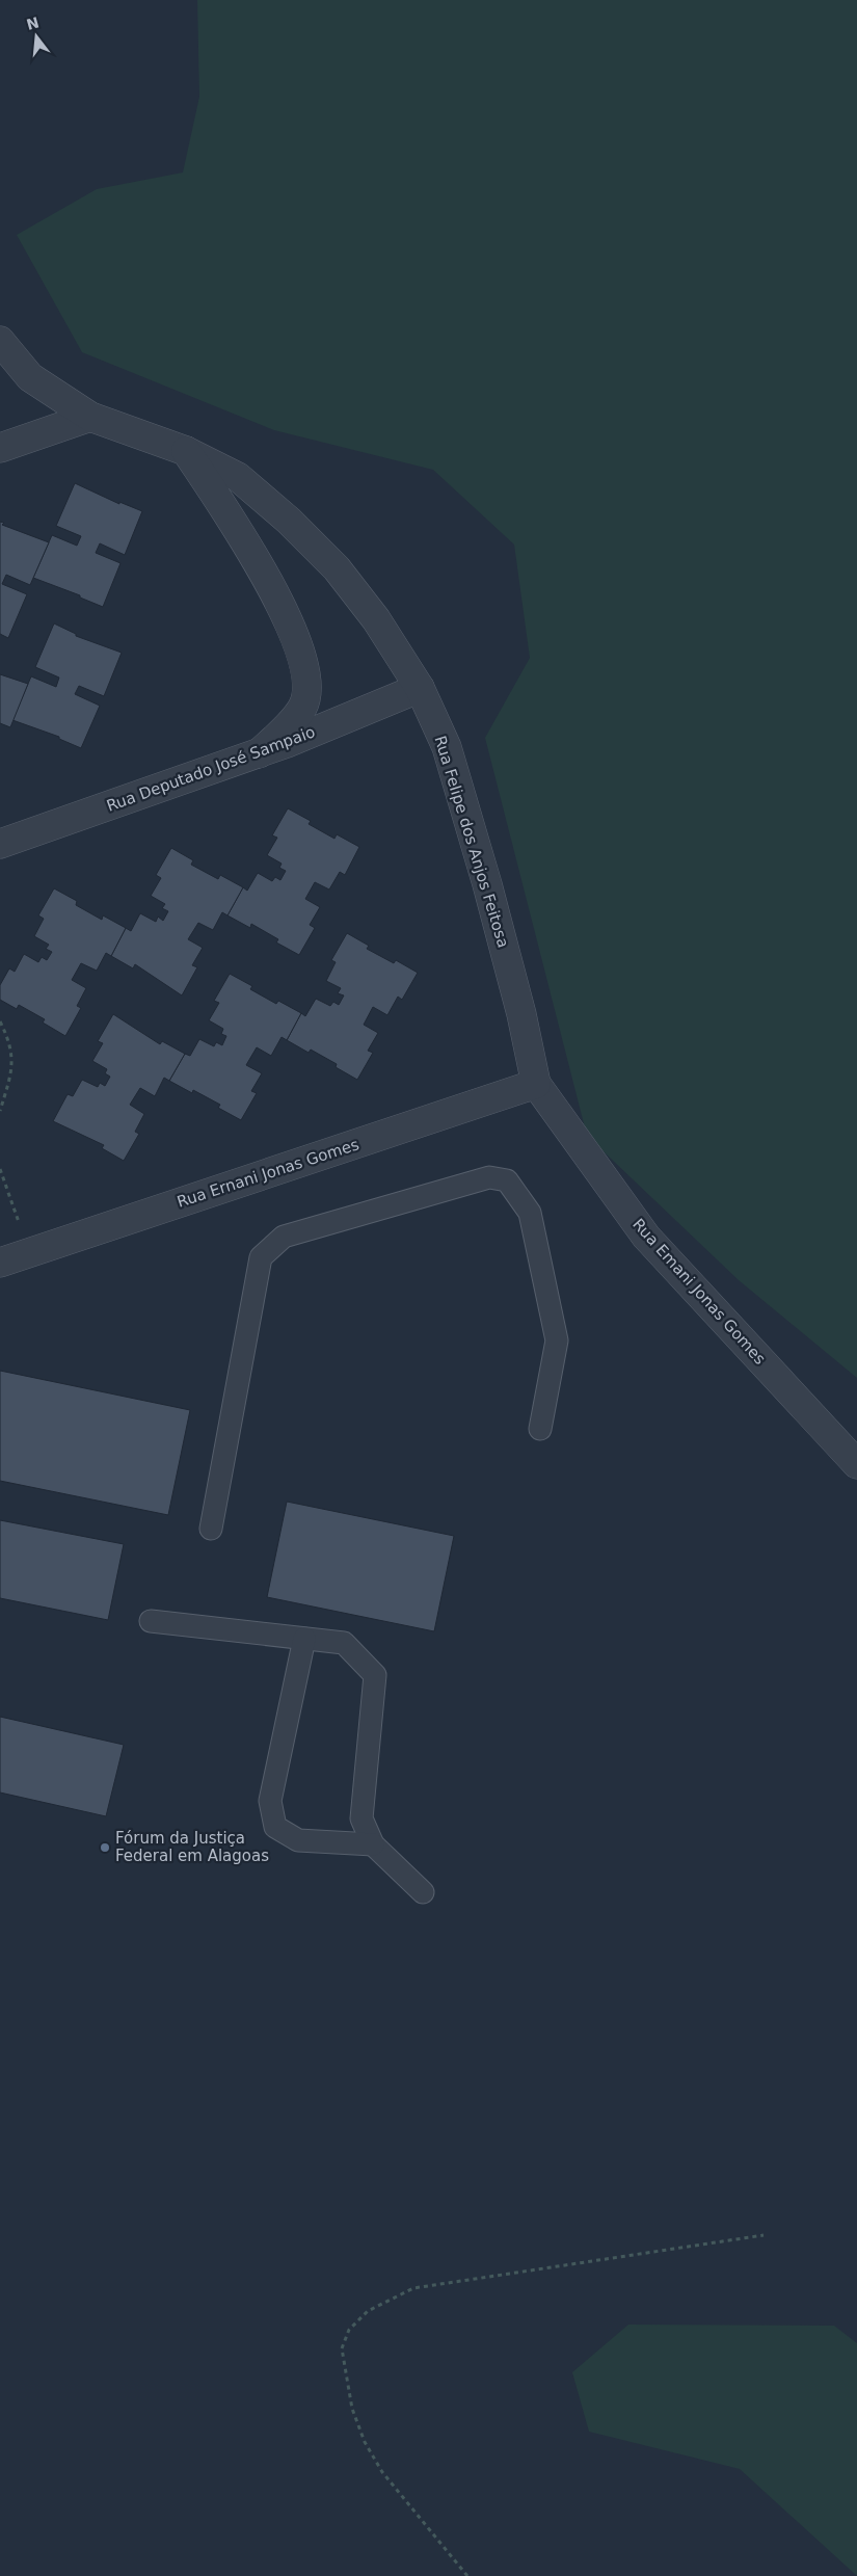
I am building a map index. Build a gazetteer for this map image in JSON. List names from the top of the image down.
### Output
{
  "streets": {
    "street": [
      "Rua Deputado José Sampaio",
      "Rua Felipe dos Anjos Feitosa",
      "Rua Ernani Jonas Gomes",
      "Rua Emani Jonas Gomes"
    ]
  },
  "crossings": [
    ["Rua Deputado José Sampaio", "Rua Felipe dos Anjos Feitosa"],
    ["Rua Felipe dos Anjos Feitosa", "Rua Ernani Jonas Gomes"],
    ["Rua Felipe dos Anjos Feitosa", "Rua Emani Jonas Gomes"],
    ["Rua Ernani Jonas Gomes", "Rua Emani Jonas Gomes"]
  ],
  "places": ["Fórum da Justiça Federal em Alagoas"],
  "north": "top"
}
